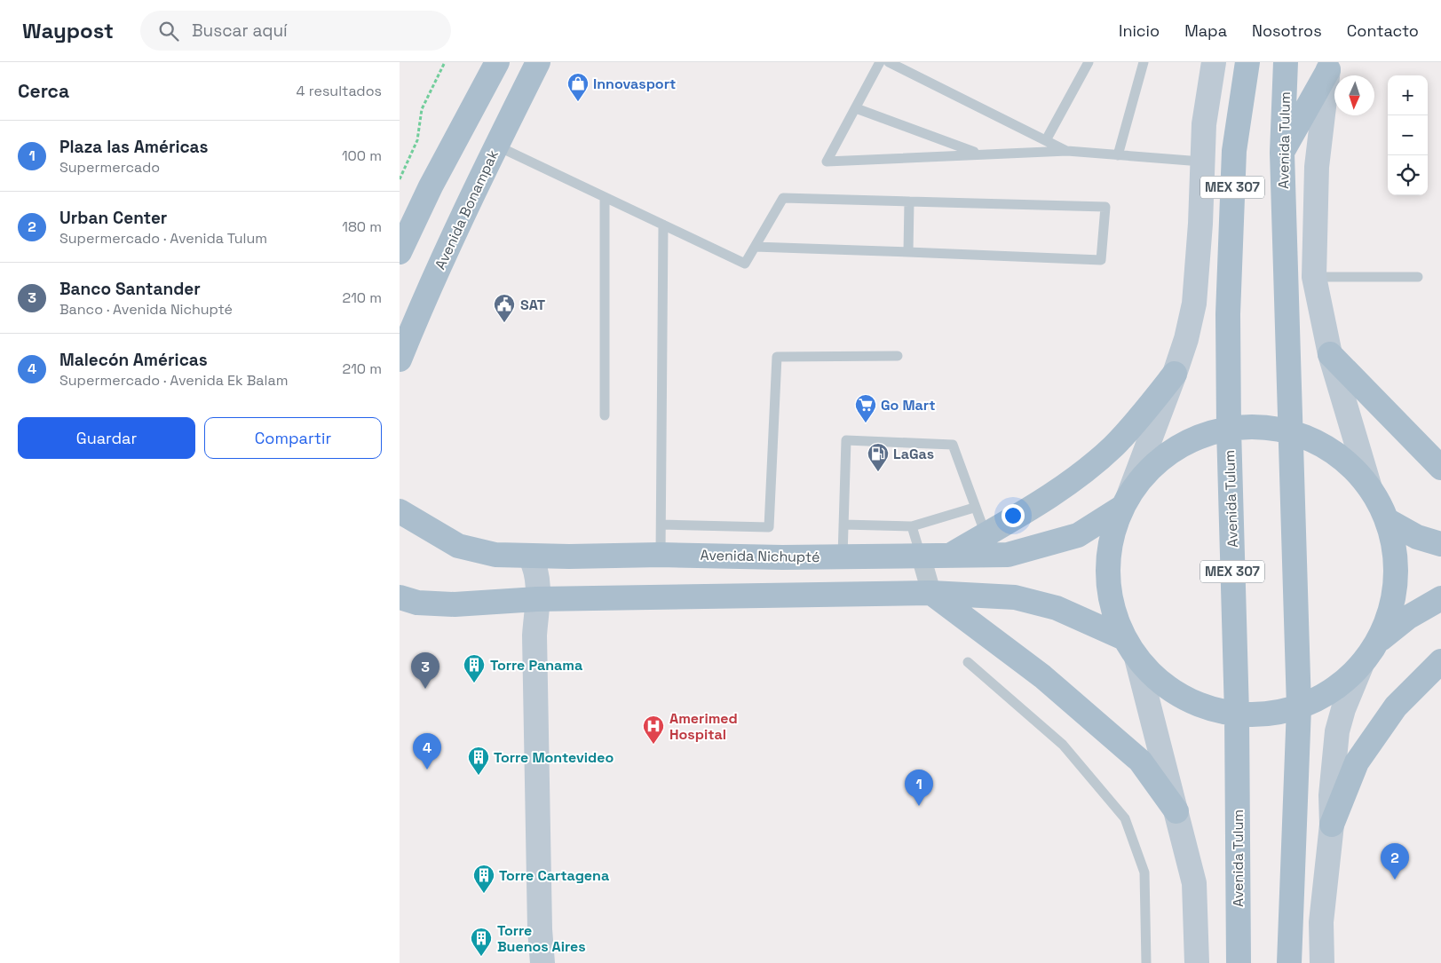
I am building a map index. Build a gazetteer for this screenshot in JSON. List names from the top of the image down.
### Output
{
  "streets": {
    "main road": [
      "Avenida Tulum",
      "MEX 307",
      "Avenida Bonampak",
      "Avenida Nichupté"
    ]
  },
  "places": {
    "shop": ["Innovasport"],
    "public building": ["SAT"],
    "supermarket": ["Go Mart"],
    "fuel station": ["LaGas"],
    "building": [
      "Torre Panama",
      "Torre Montevideo",
      "Torre Cartagena",
      "Torre Buenos Aires"
    ],
    "hospital": ["Amerimed Hospital"]
  },
  "north": "bottom",
  "page": {
    "header": "Waypost",
    "search": "Buscar aquí",
    "nav": [
      "Inicio",
      "Mapa",
      "Nosotros",
      "Contacto"
    ],
    "heading": ["Cerca", "4 resultados"],
    "map_buttons": ["+", "−"],
    "list": [
      {
        "mark": "1",
        "name": "Plaza las Américas",
        "note": "Supermercado",
        "value": "100 m"
      },
      {
        "mark": "2",
        "name": "Urban Center",
        "note": "Supermercado · Avenida Tulum",
        "value": "180 m"
      },
      {
        "mark": "3",
        "name": "Banco Santander",
        "note": "Banco · Avenida Nichupté",
        "value": "210 m"
      },
      {
        "mark": "4",
        "name": "Malecón Américas",
        "note": "Supermercado · Avenida Ek Balam",
        "value": "210 m"
      }
    ],
    "buttons": ["Guardar", "Compartir"],
    "pins": [
      "3",
      "4",
      "1",
      "2"
    ]
  }
}
